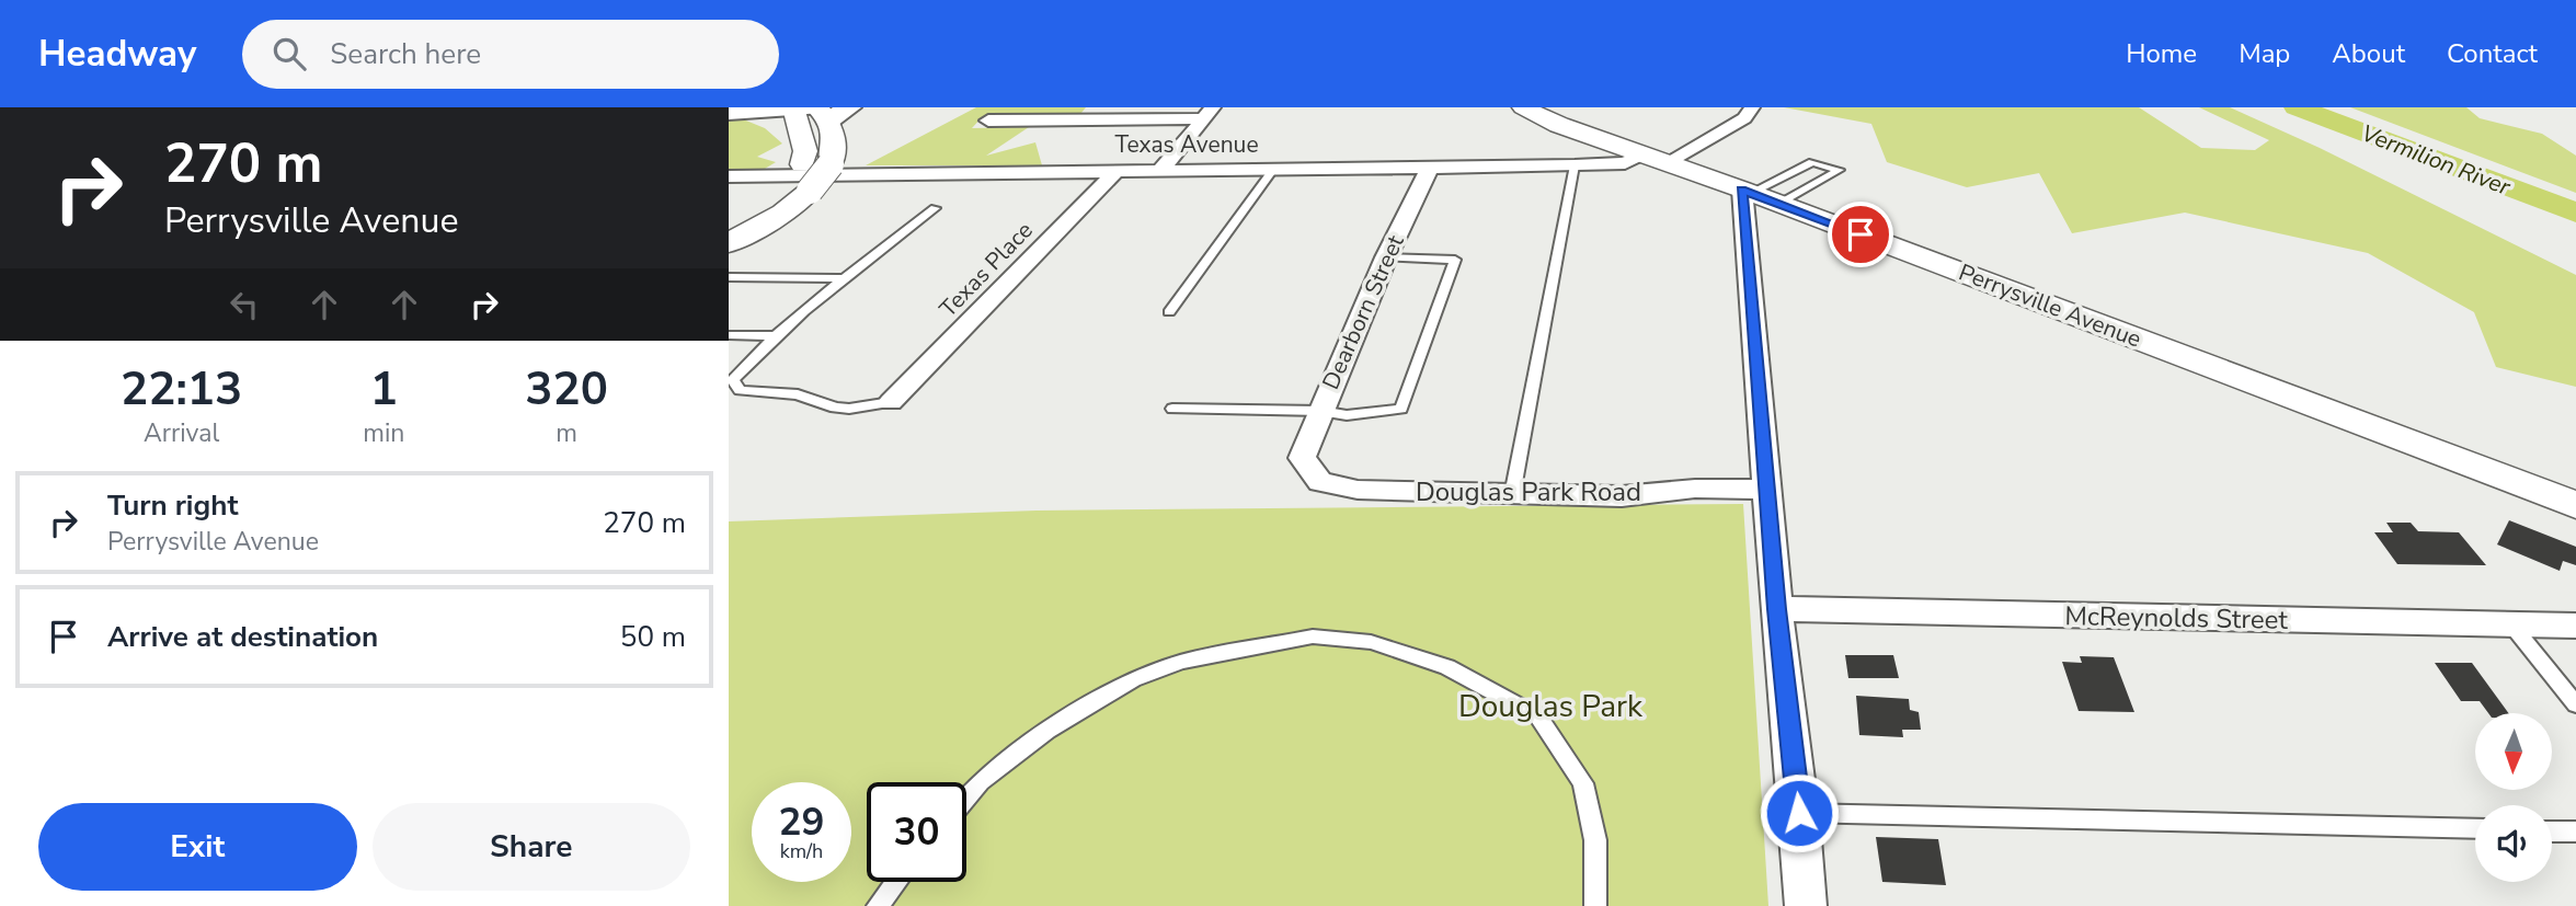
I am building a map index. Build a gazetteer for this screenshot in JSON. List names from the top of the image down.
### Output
{
  "streets": {
    "street": [
      "Texas Avenue",
      "Texas Place",
      "Perrysville Avenue",
      "Dearborn Street",
      "Douglas Park Road",
      "McReynolds Street"
    ]
  },
  "crossings": [
    ["Texas Avenue", "Texas Place"],
    ["Texas Avenue", "Perrysville Avenue"],
    ["Texas Avenue", "Dearborn Street"],
    ["Dearborn Street", "Douglas Park Road"]
  ],
  "water": ["Vermilion River"],
  "parks": ["Douglas Park"],
  "north": "bottom",
  "page": {
    "header": "Headway",
    "search": "Search here",
    "nav": [
      "Home",
      "Map",
      "About",
      "Contact"
    ],
    "turn": ["270 m", "Perrysville Avenue"],
    "eta": [
      "22:13",
      "Arrival",
      "1",
      "min",
      "320",
      "m"
    ],
    "list": [
      {
        "name": "Turn right",
        "note": "Perrysville Avenue",
        "value": "270 m"
      },
      {
        "name": "Arrive at destination",
        "value": "50 m"
      }
    ],
    "speed": "29 km/h",
    "limit": "30",
    "buttons": ["Exit", "Share"]
  }
}
